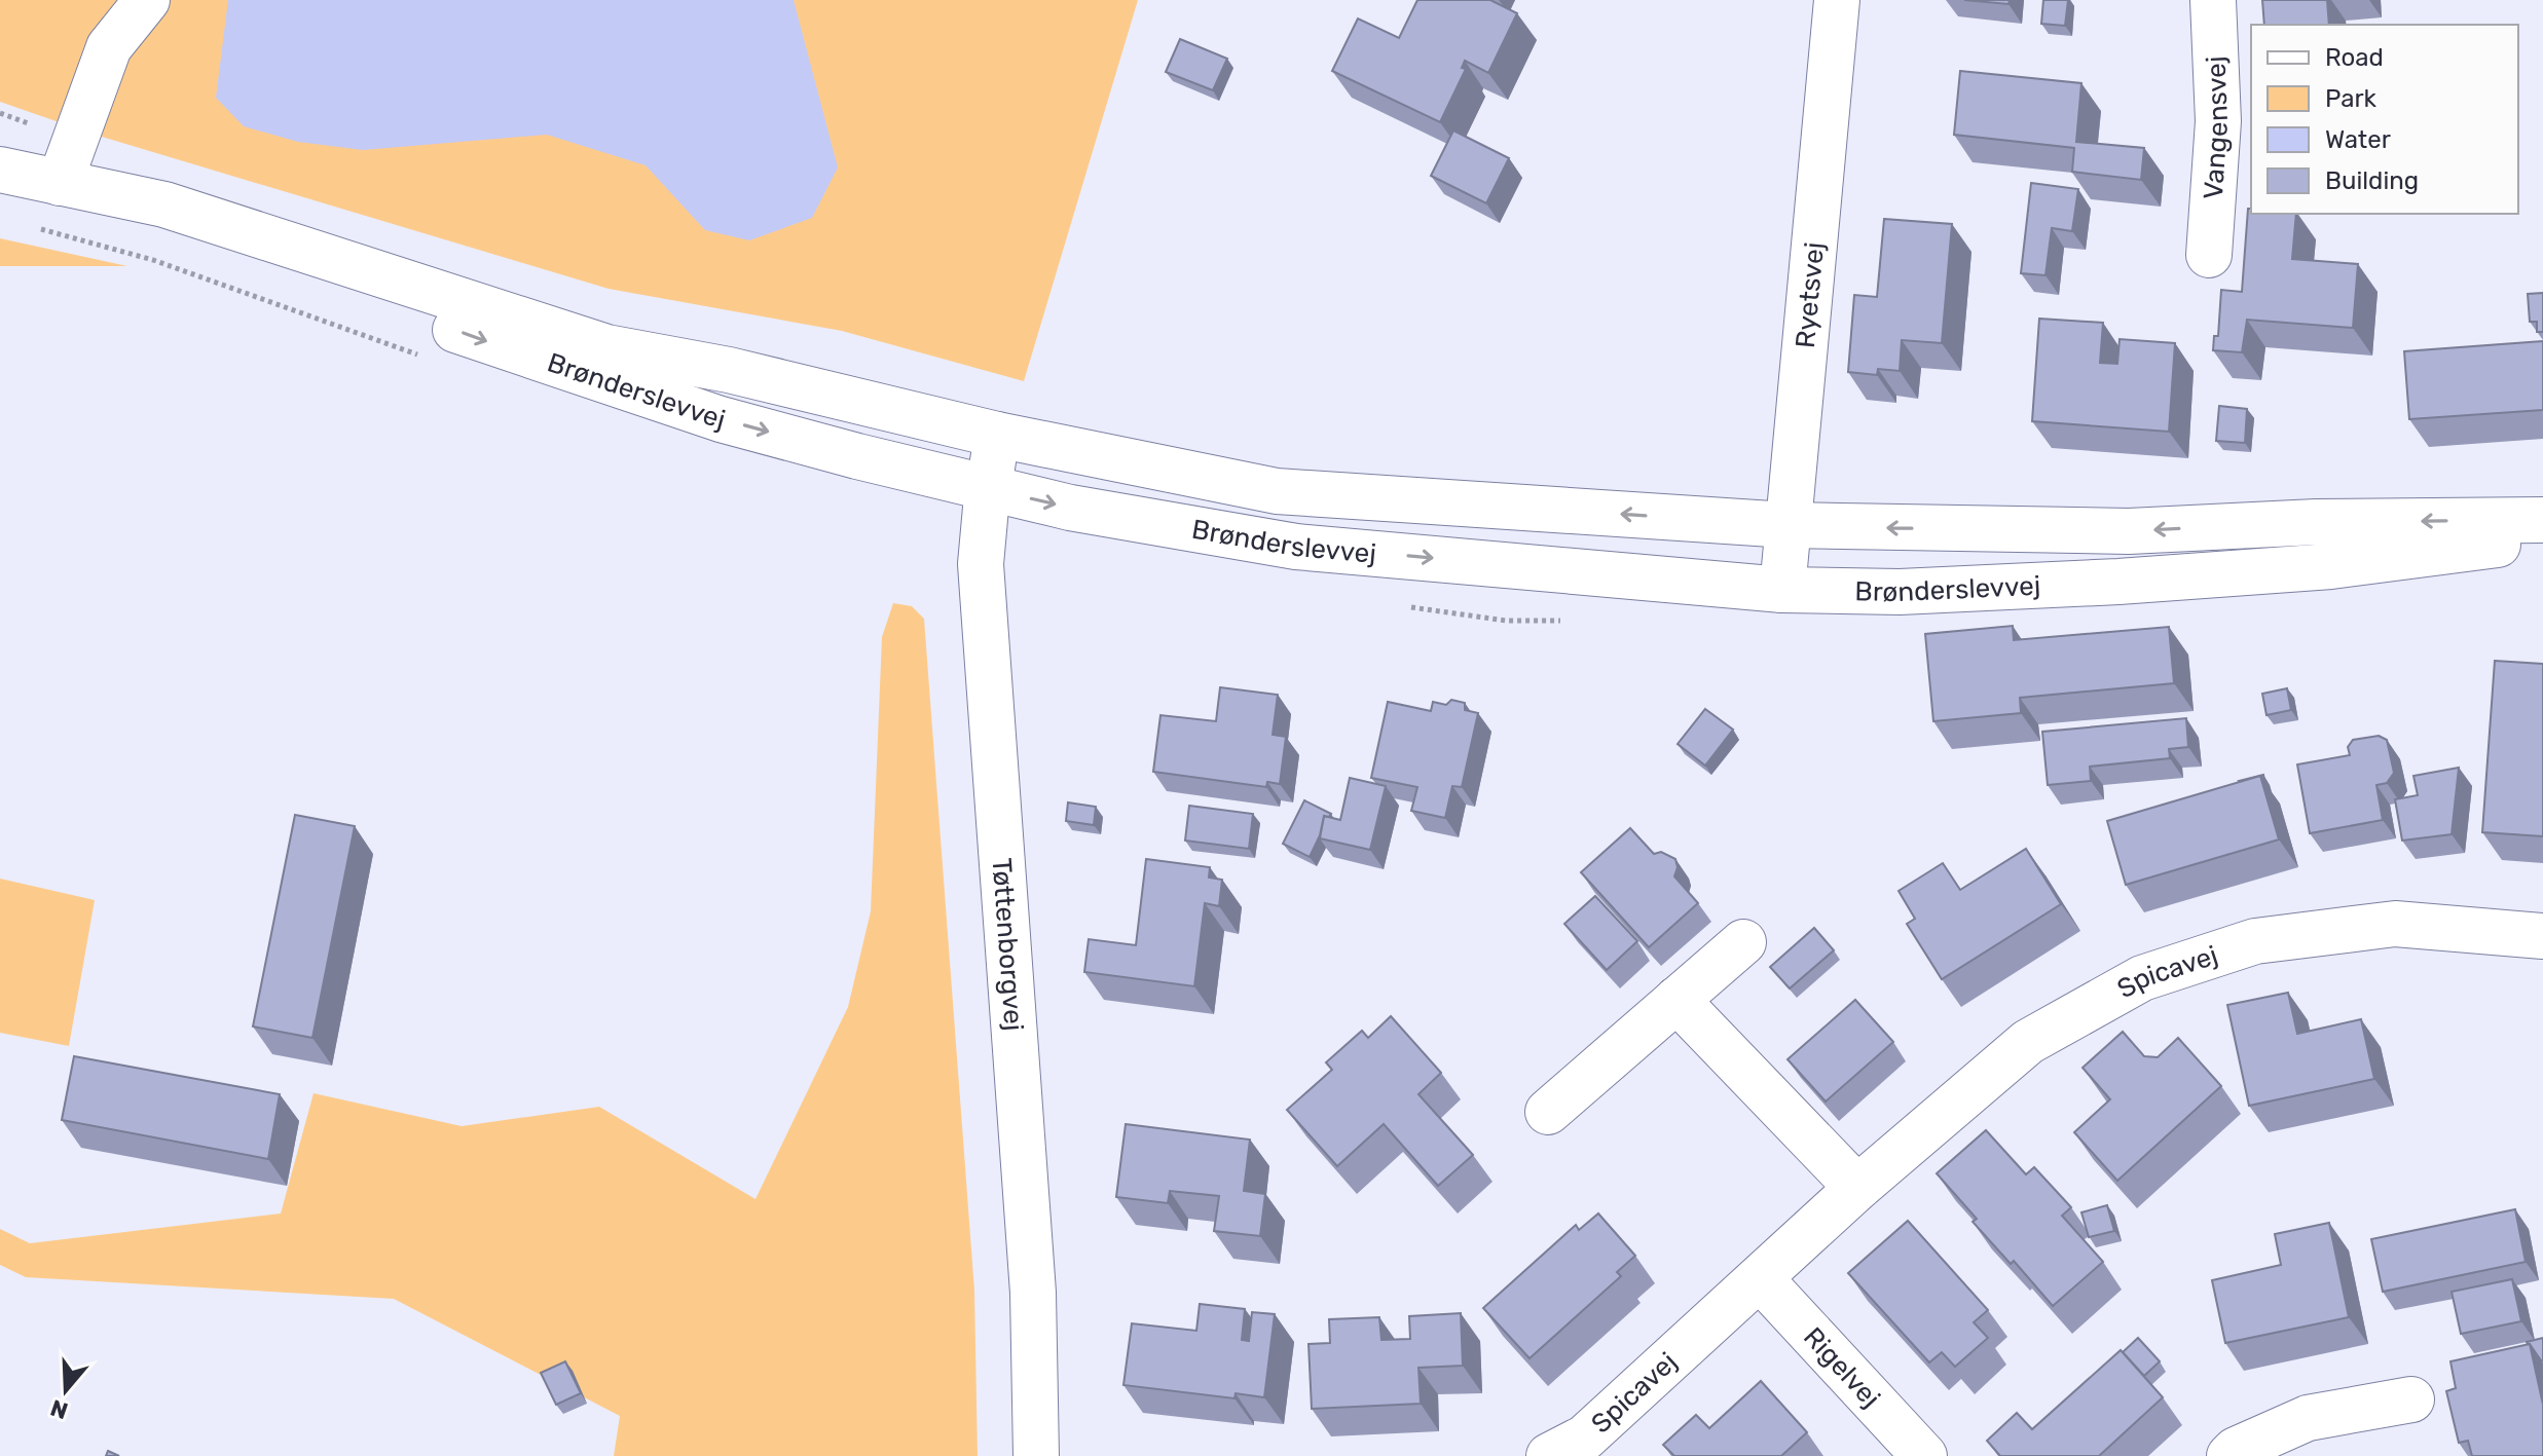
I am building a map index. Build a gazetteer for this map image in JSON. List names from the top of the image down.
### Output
{
  "streets": {
    "main road": [
      "Vangensvej",
      "Ryetsvej",
      "Brønderslevvej",
      "Tøttenborgvej",
      "Spicavej",
      "Rigelvej"
    ]
  },
  "crossings": [
    ["Ryetsvej", "Brønderslevvej"],
    ["Brønderslevvej", "Tøttenborgvej"],
    ["Spicavej", "Rigelvej"]
  ],
  "legend": [
    "Road",
    "Park",
    "Water",
    "Building"
  ],
  "north": "bottom"
}
